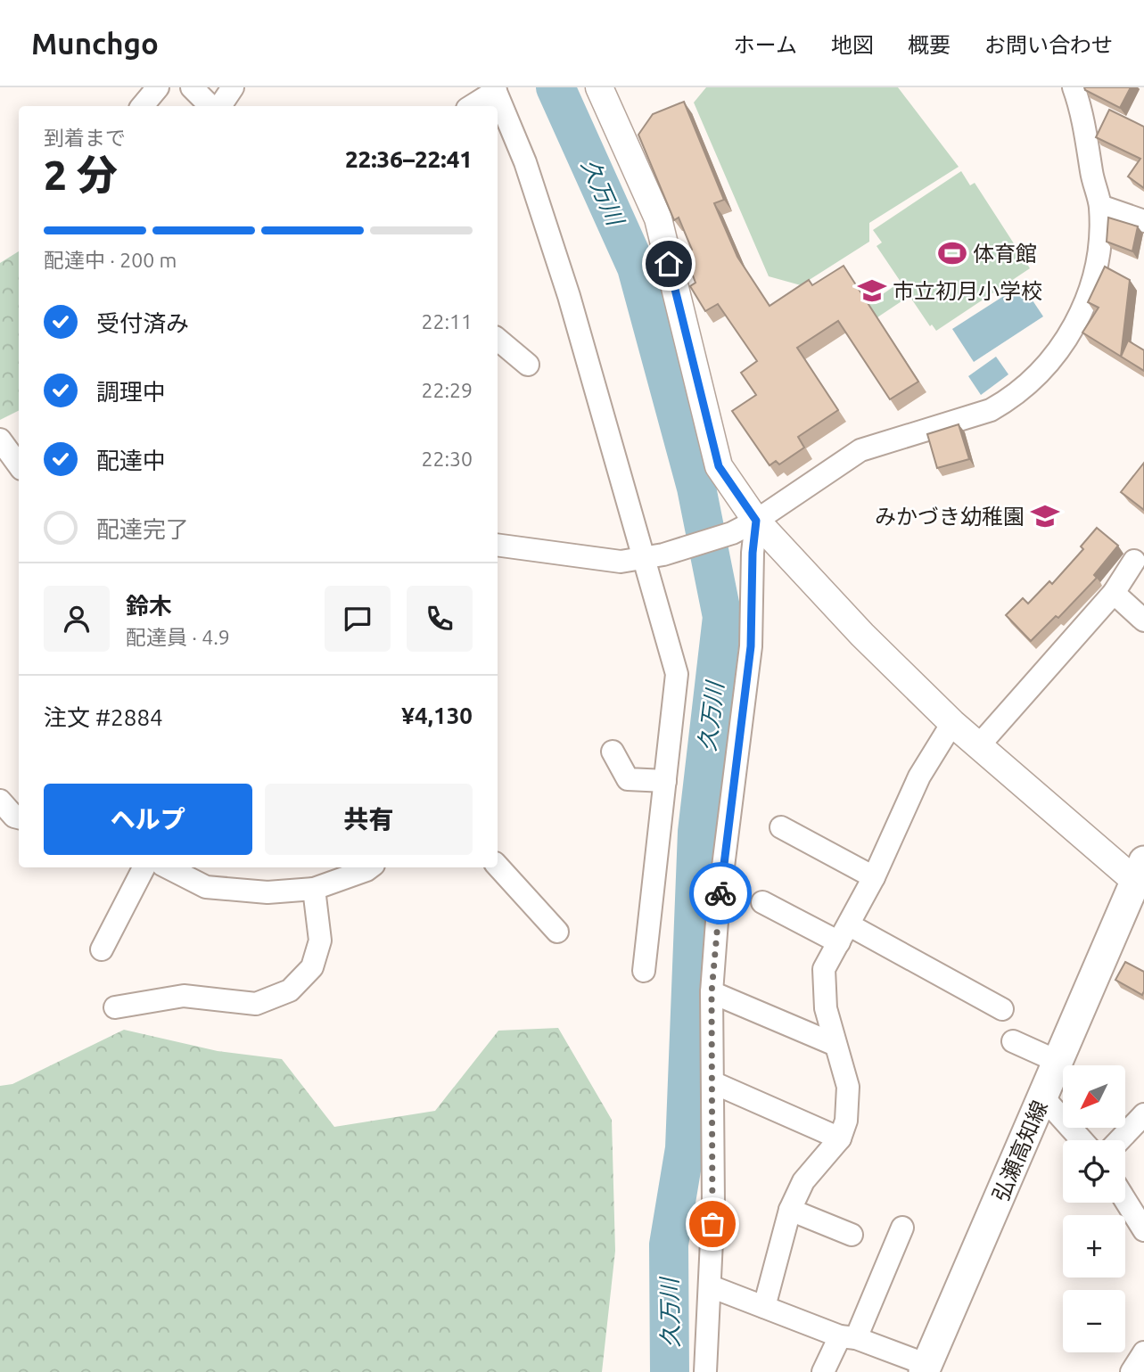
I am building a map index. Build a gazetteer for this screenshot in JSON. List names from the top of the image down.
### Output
{
  "streets": {
    "main road": ["弘瀬高知線"]
  },
  "water": ["久万川"],
  "places": {
    "sports": ["体育館"],
    "school or university": ["市立初月小学校", "みかづき幼稚園"]
  },
  "north": "bottom left",
  "page": {
    "header": "Munchgo",
    "nav": [
      "ホーム",
      "地図",
      "概要",
      "お問い合わせ"
    ],
    "heading": ["2 分", "到着まで", "22:36–22:41"],
    "panel": [
      "鈴木",
      "配達員 · 4.9",
      "注文 #2884",
      "¥4,130"
    ],
    "bar": "配達中 · 200 m",
    "list": [
      ["受付済み", "22:11"],
      ["調理中", "22:29"],
      ["配達中", "22:30"],
      "配達完了"
    ],
    "buttons": ["ヘルプ", "共有"],
    "map_buttons": ["+", "−"]
  }
}
